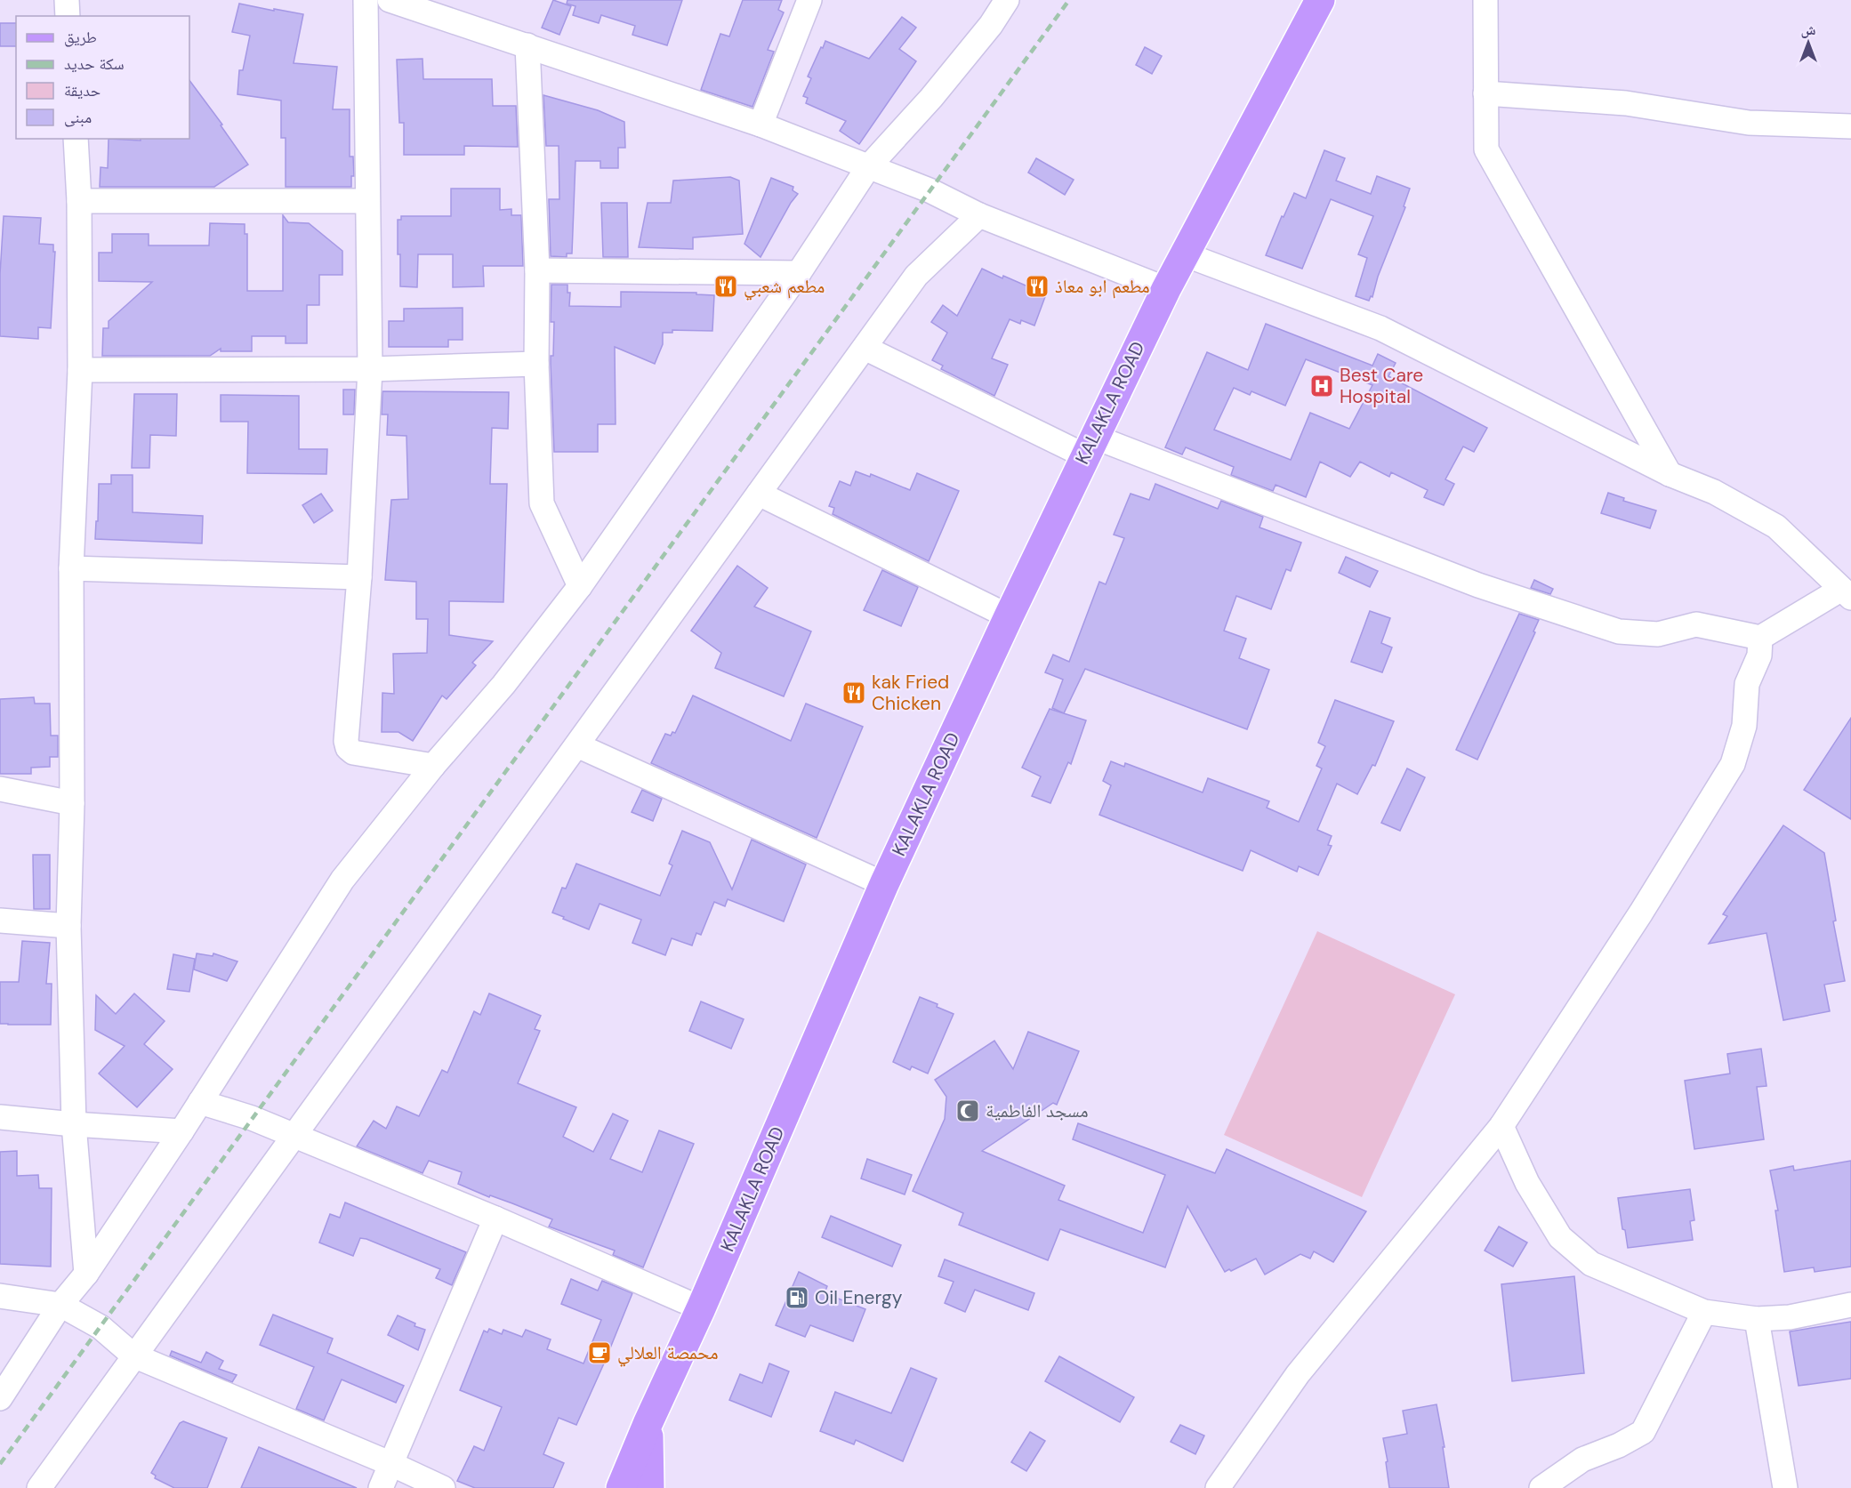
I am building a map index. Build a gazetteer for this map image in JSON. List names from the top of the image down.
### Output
{
  "streets": {
    "main road": ["KALAKLA ROAD"]
  },
  "places": {
    "restaurant": ["مطعم شعبي", "مطعم ابو معاذ", "kak Fried Chicken"],
    "hospital": ["Best Care Hospital"],
    "mosque": ["مسجد الفاطمية"],
    "fuel station": ["Oil Energy"],
    "cafe": ["محمصة العلالي"]
  },
  "legend": [
    "طريق",
    "سكة حديد",
    "حديقة",
    "مبنى"
  ],
  "north": "top"
}
